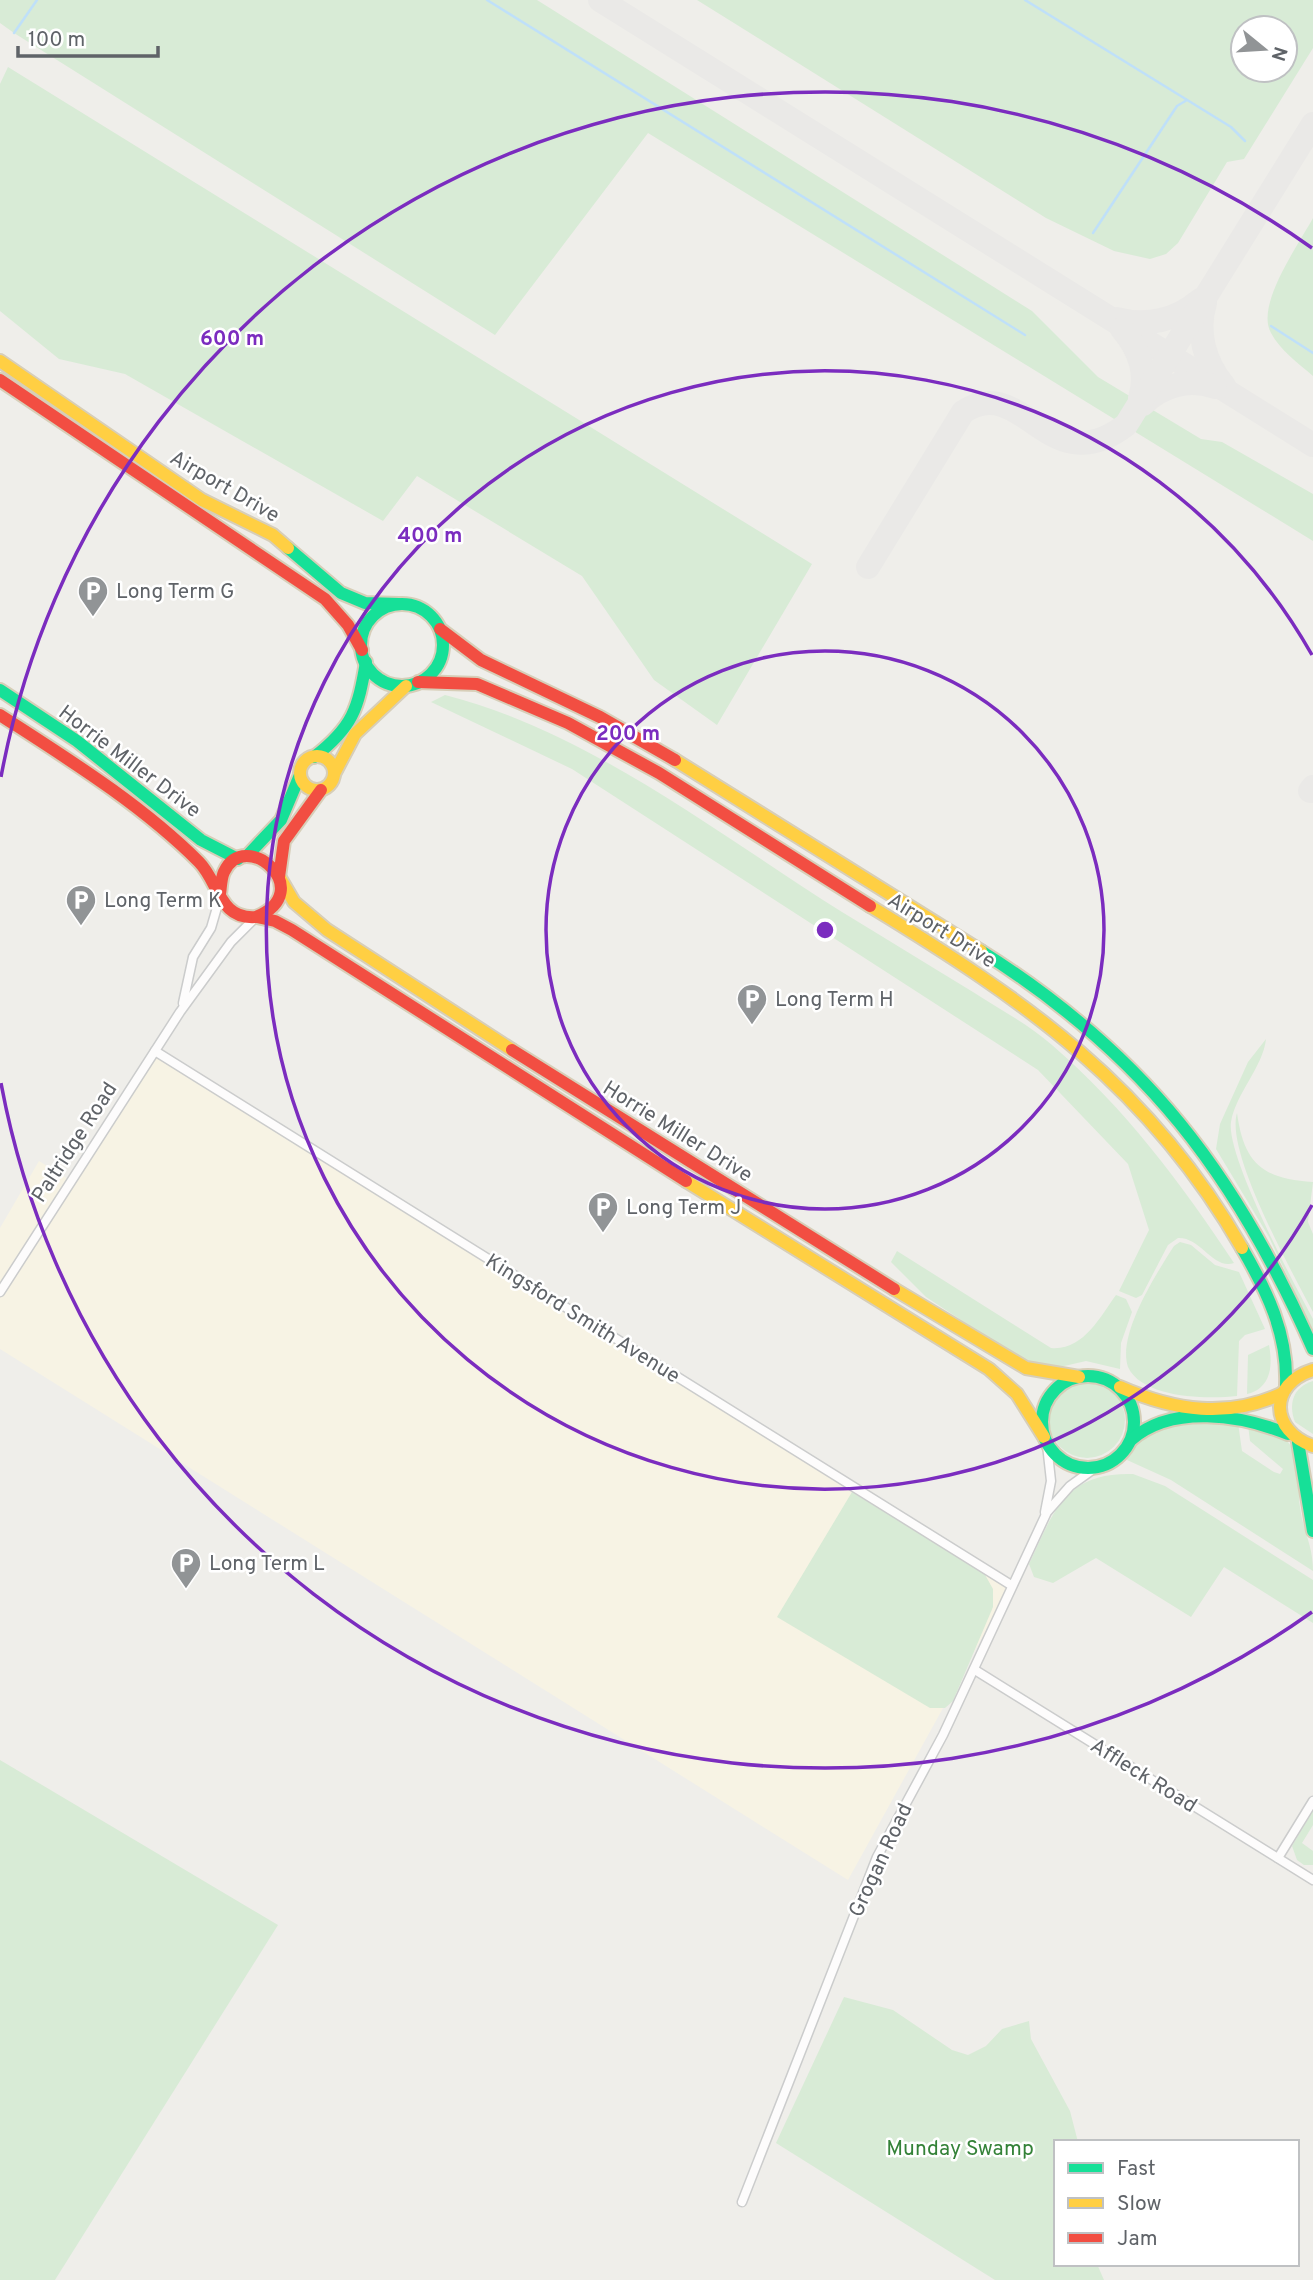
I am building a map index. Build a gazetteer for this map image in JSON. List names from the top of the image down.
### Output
{
  "streets": {
    "main road": ["Airport Drive", "Horrie Miller Drive"],
    "street": [
      "Paltridge Road",
      "Kingsford Smith Avenue",
      "Affleck Road",
      "Grogan Road"
    ]
  },
  "crossings": [
    ["Horrie Miller Drive", "Paltridge Road"],
    ["Horrie Miller Drive", "Grogan Road"],
    ["Paltridge Road", "Kingsford Smith Avenue"],
    ["Kingsford Smith Avenue", "Grogan Road"],
    ["Affleck Road", "Grogan Road"]
  ],
  "parks": ["Munday Swamp"],
  "places": {
    "parking": [
      "Long Term G",
      "Long Term K",
      "Long Term H",
      "Long Term J",
      "Long Term L"
    ]
  },
  "legend": ["Fast", "Slow", "Jam"],
  "scale_bar": "100 m",
  "north": "right",
  "rings": ["600 m", "400 m", "200 m"]
}
